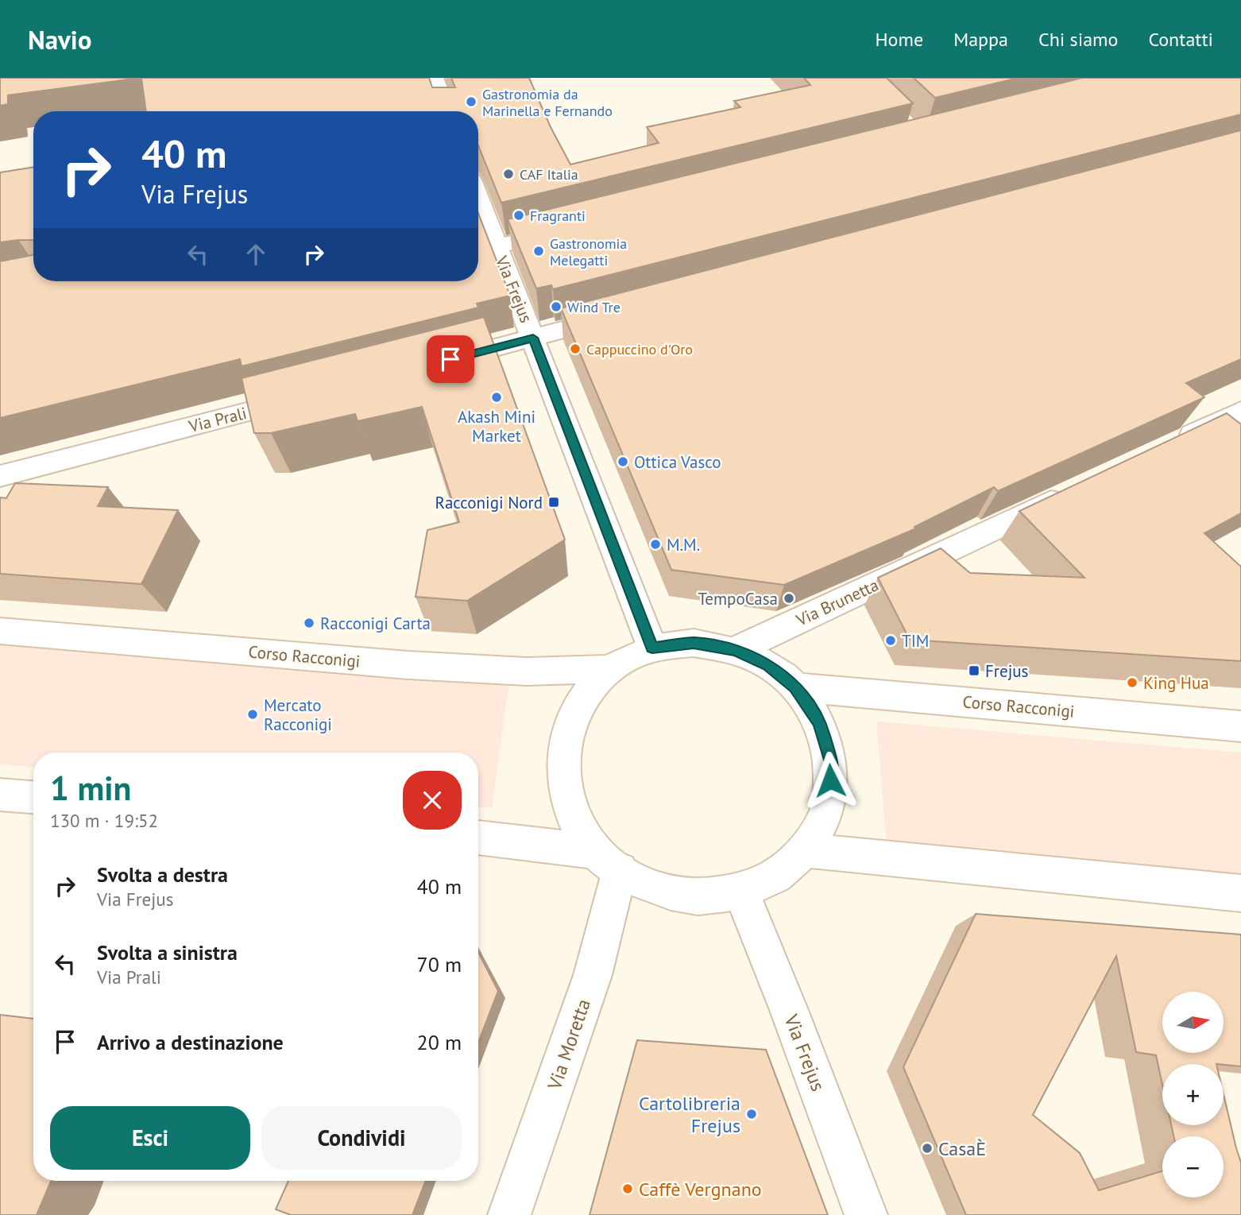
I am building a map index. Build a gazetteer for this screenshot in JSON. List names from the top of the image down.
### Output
{
  "streets": {
    "street": [
      "Via Frejus",
      "Via Prali",
      "Via Brunetta",
      "Corso Racconigi",
      "Via Moretta"
    ]
  },
  "places": {
    "other": [
      "Gastronomia da Marinella e Fernando",
      "CAF Italia",
      "Fragranti",
      "Gastronomia Melegatti",
      "Wind Tre",
      "Cappuccino d'Oro",
      "Akash Mini Market",
      "Ottica Vasco",
      "M.M.",
      "TempoCasa",
      "Racconigi Carta",
      "TIM",
      "King Hua",
      "Mercato Racconigi",
      "Cartolibreria Frejus",
      "CasaÈ",
      "Caffè Vergnano"
    ],
    "transit": ["Racconigi Nord", "Frejus"]
  },
  "north": "right",
  "page": {
    "header": "Navio",
    "nav": [
      "Home",
      "Mappa",
      "Chi siamo",
      "Contatti"
    ],
    "turn": ["40 m", "Via Frejus"],
    "heading": ["1 min", "130 m · 19:52"],
    "list": [
      {
        "name": "Svolta a destra",
        "note": "Via Frejus",
        "value": "40 m"
      },
      {
        "name": "Svolta a sinistra",
        "note": "Via Prali",
        "value": "70 m"
      },
      {
        "name": "Arrivo a destinazione",
        "value": "20 m"
      }
    ],
    "map_buttons": ["+", "−"],
    "buttons": ["Esci", "Condividi"]
  }
}
